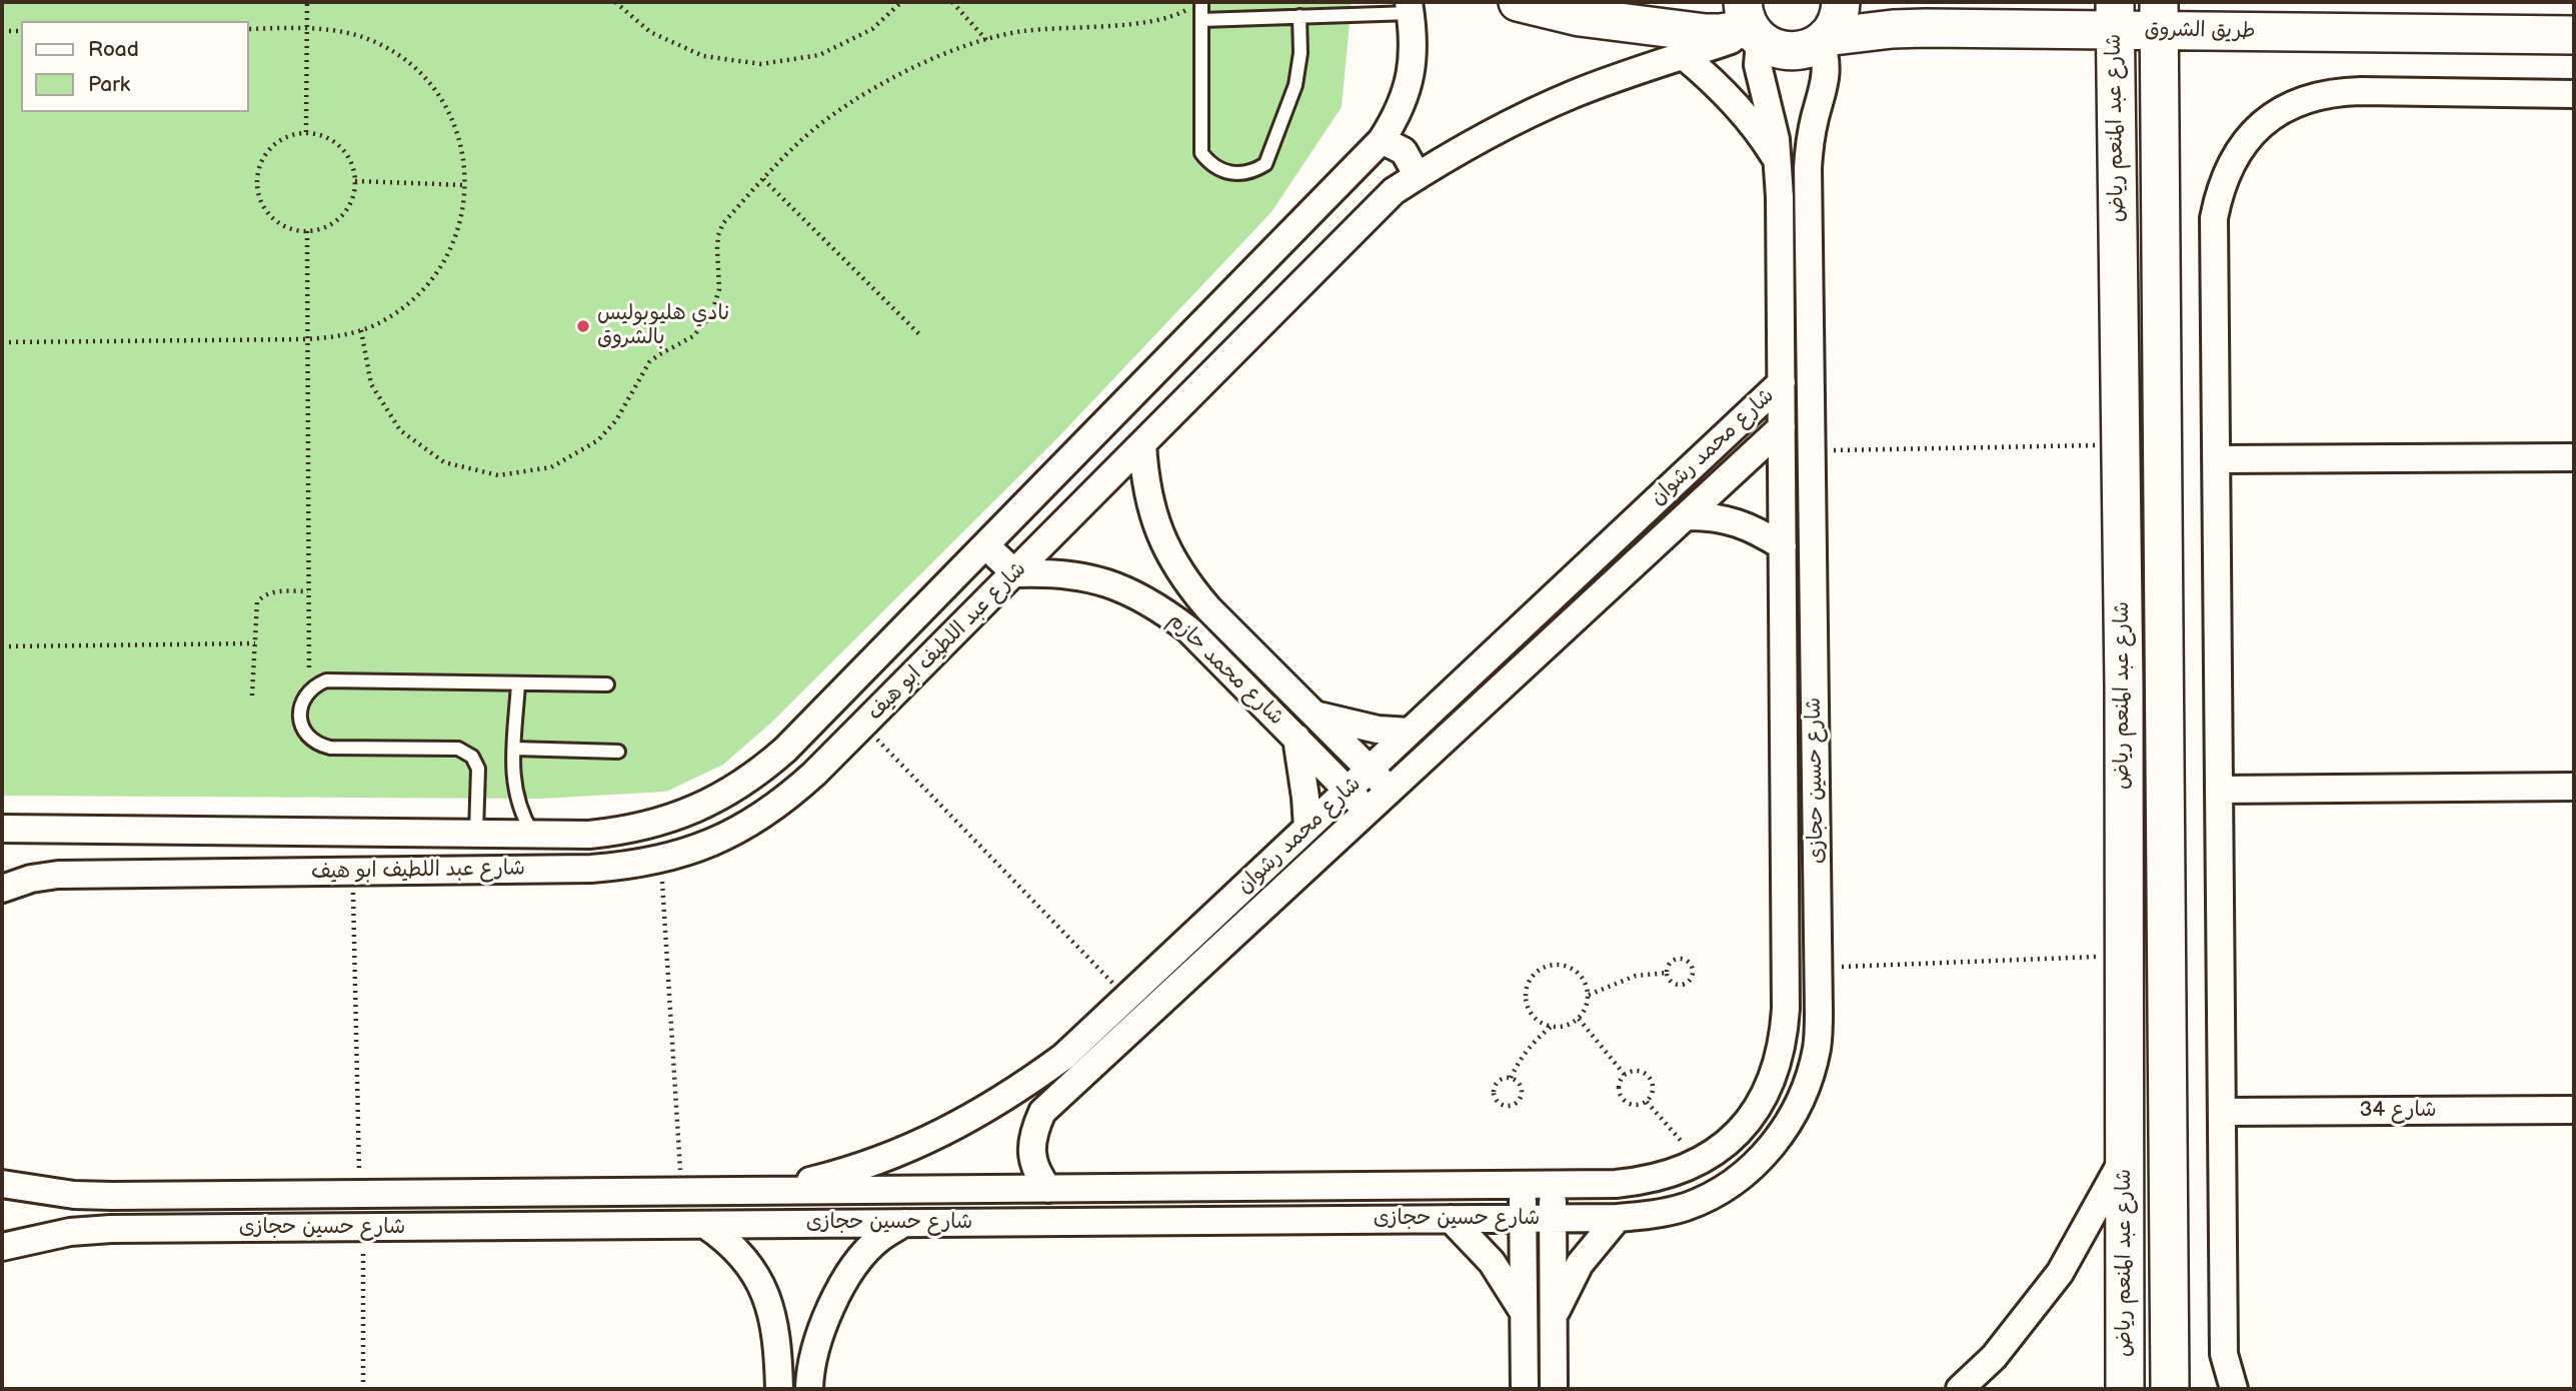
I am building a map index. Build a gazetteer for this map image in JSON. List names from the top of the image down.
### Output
{
  "streets": {
    "street": [
      "طريق الشروق",
      "شارع عبد المنعم رياض",
      "شارع محمد رشوان",
      "شارع عبد اللطيف ابو هيف",
      "شارع محمد حازم",
      "شارع حسين حجازى",
      "شارع 34"
    ]
  },
  "crossings": [
    ["طريق الشروق", "شارع عبد المنعم رياض"],
    ["طريق الشروق", "شارع عبد اللطيف ابو هيف"],
    ["طريق الشروق", "شارع حسين حجازى"],
    ["شارع محمد رشوان", "شارع محمد حازم"],
    ["شارع محمد رشوان", "شارع حسين حجازى"],
    ["شارع عبد اللطيف ابو هيف", "شارع محمد حازم"],
    ["شارع عبد اللطيف ابو هيف", "شارع حسين حجازى"]
  ],
  "places": ["نادي هليوبوليس بالشروق"],
  "legend": ["Road", "Park"]
}
